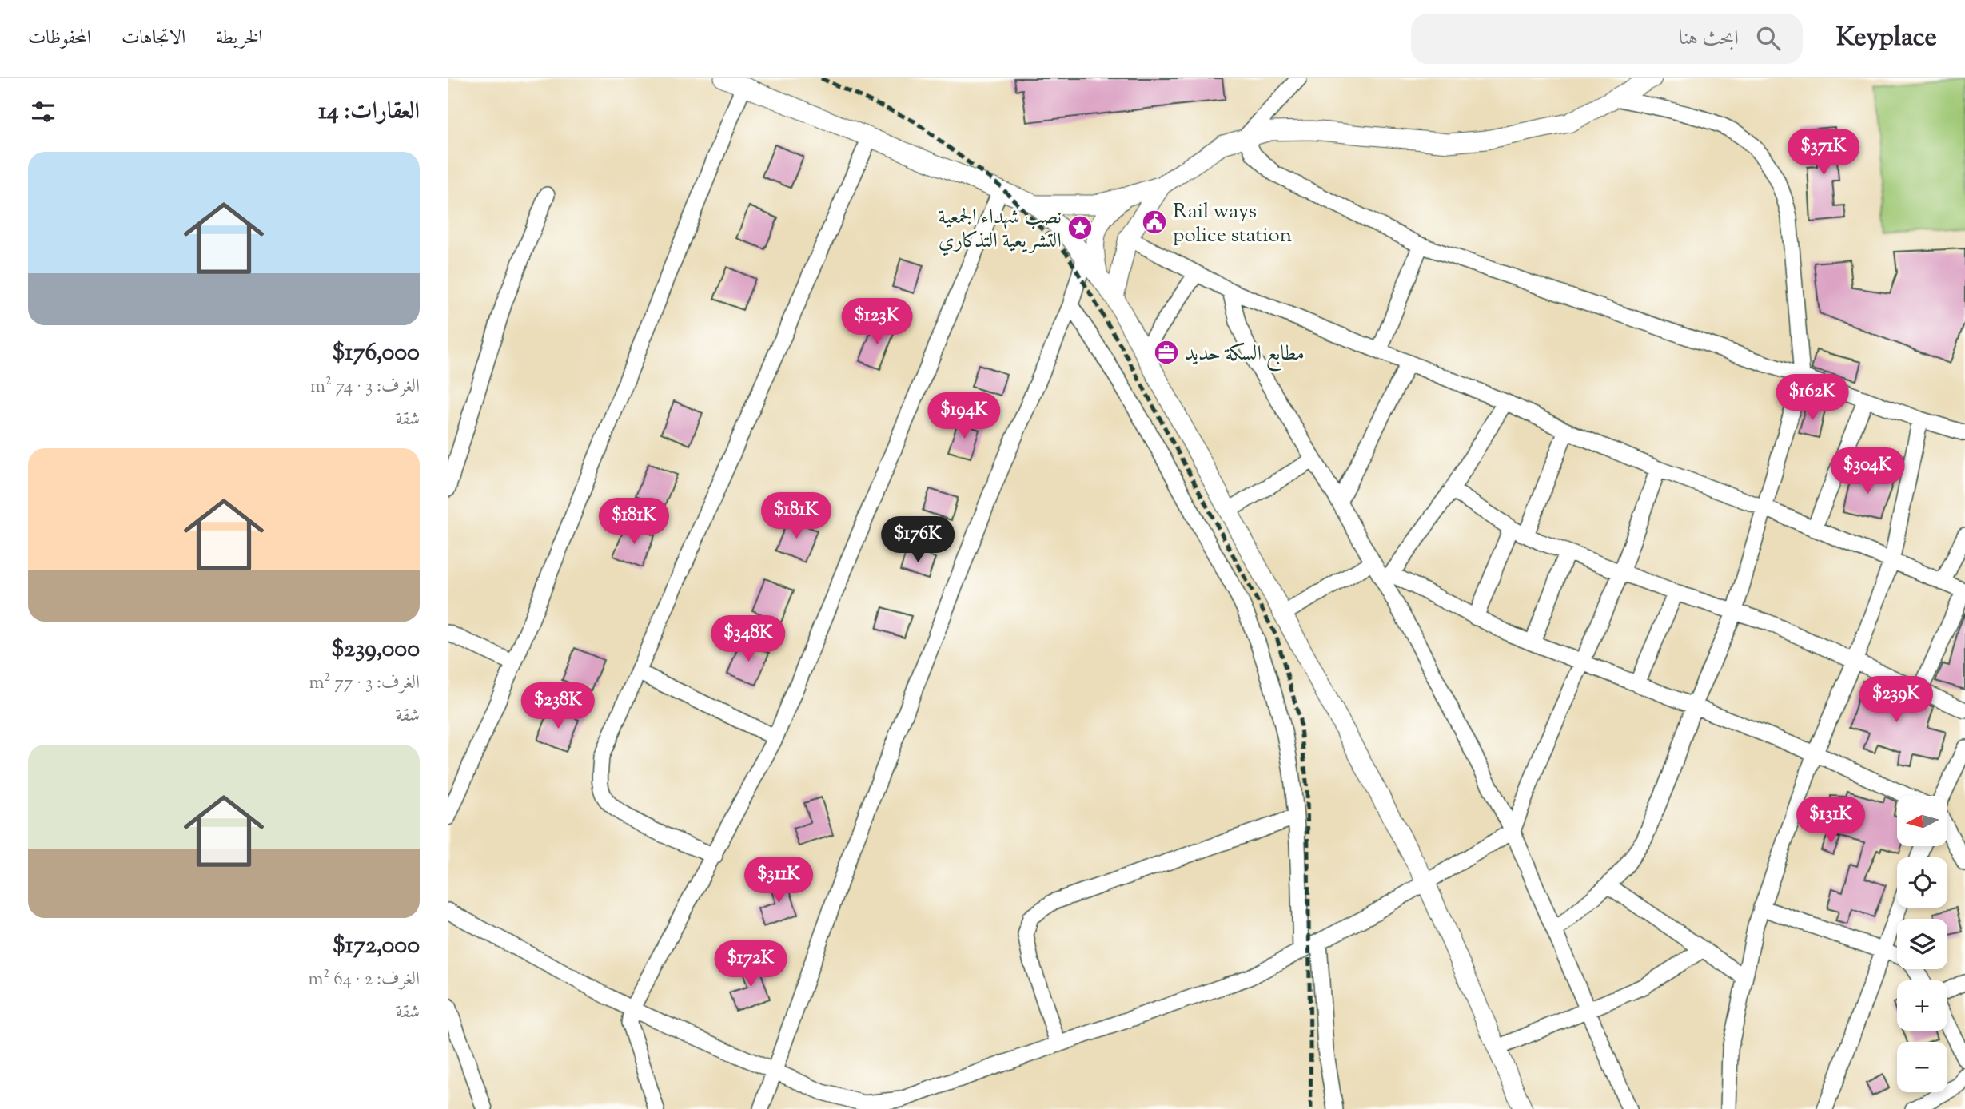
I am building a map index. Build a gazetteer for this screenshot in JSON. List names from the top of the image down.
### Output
{
  "places": {
    "public building": ["Rail ways police station"],
    "place": ["نصب شهداء الجمعية التشريعية التذكاري"],
    "office": ["مطابع السكة حديد"]
  },
  "north": "left",
  "page": {
    "header": "Keyplace",
    "search": "ابحث هنا",
    "nav": ["الخريطة", "الاتجاهات", "المحفوظات"],
    "heading": "العقارات: 14",
    "price": [
      "$371K",
      "$123K",
      "$162K",
      "$194K",
      "$304K",
      "$181K",
      "$181K",
      "$176K",
      "$348K",
      "$239K",
      "$238K",
      "$131K",
      "$311K",
      "$172K"
    ],
    "list": [
      {
        "name": "$176,000",
        "note": "الغرف: 3 · 74 m² · شقة"
      },
      {
        "name": "$239,000",
        "note": "الغرف: 3 · 77 m² · شقة"
      },
      {
        "name": "$172,000",
        "note": "الغرف: 2 · 64 m² · شقة"
      }
    ],
    "map_buttons": ["+", "−"]
  }
}
